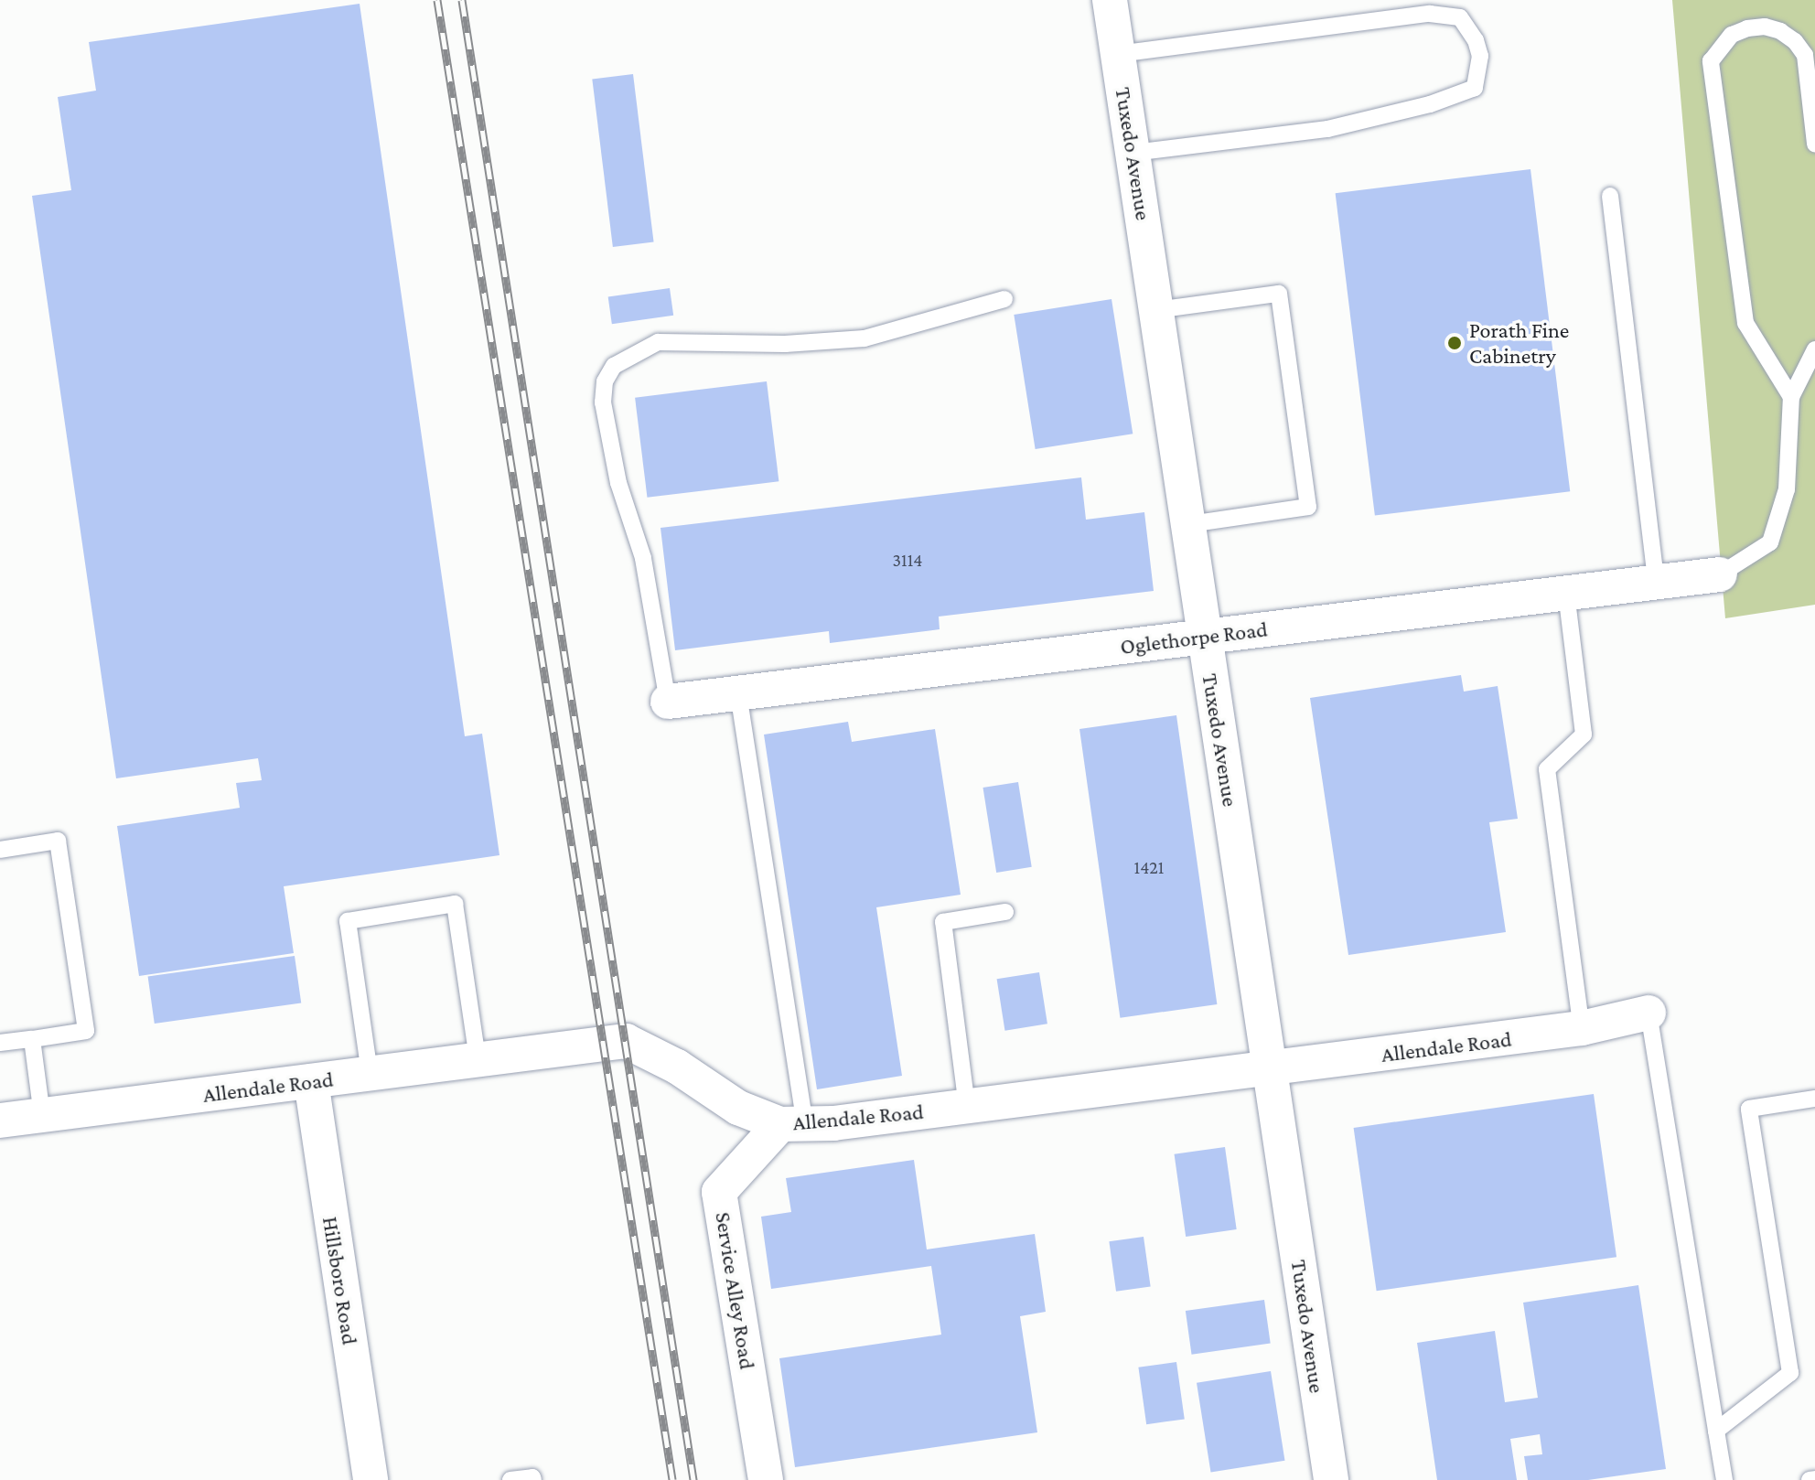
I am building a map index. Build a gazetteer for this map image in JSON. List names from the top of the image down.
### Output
{
  "streets": {
    "street": [
      "Tuxedo Avenue",
      "Oglethorpe Road",
      "Allendale Road",
      "Hillsboro Road",
      "Service Alley Road"
    ]
  },
  "crossings": [
    ["Tuxedo Avenue", "Oglethorpe Road"],
    ["Tuxedo Avenue", "Allendale Road"],
    ["Allendale Road", "Hillsboro Road"],
    ["Allendale Road", "Service Alley Road"]
  ],
  "places": ["Porath Fine Cabinetry"],
  "house_numbers": ["3114", "1421"]
}
